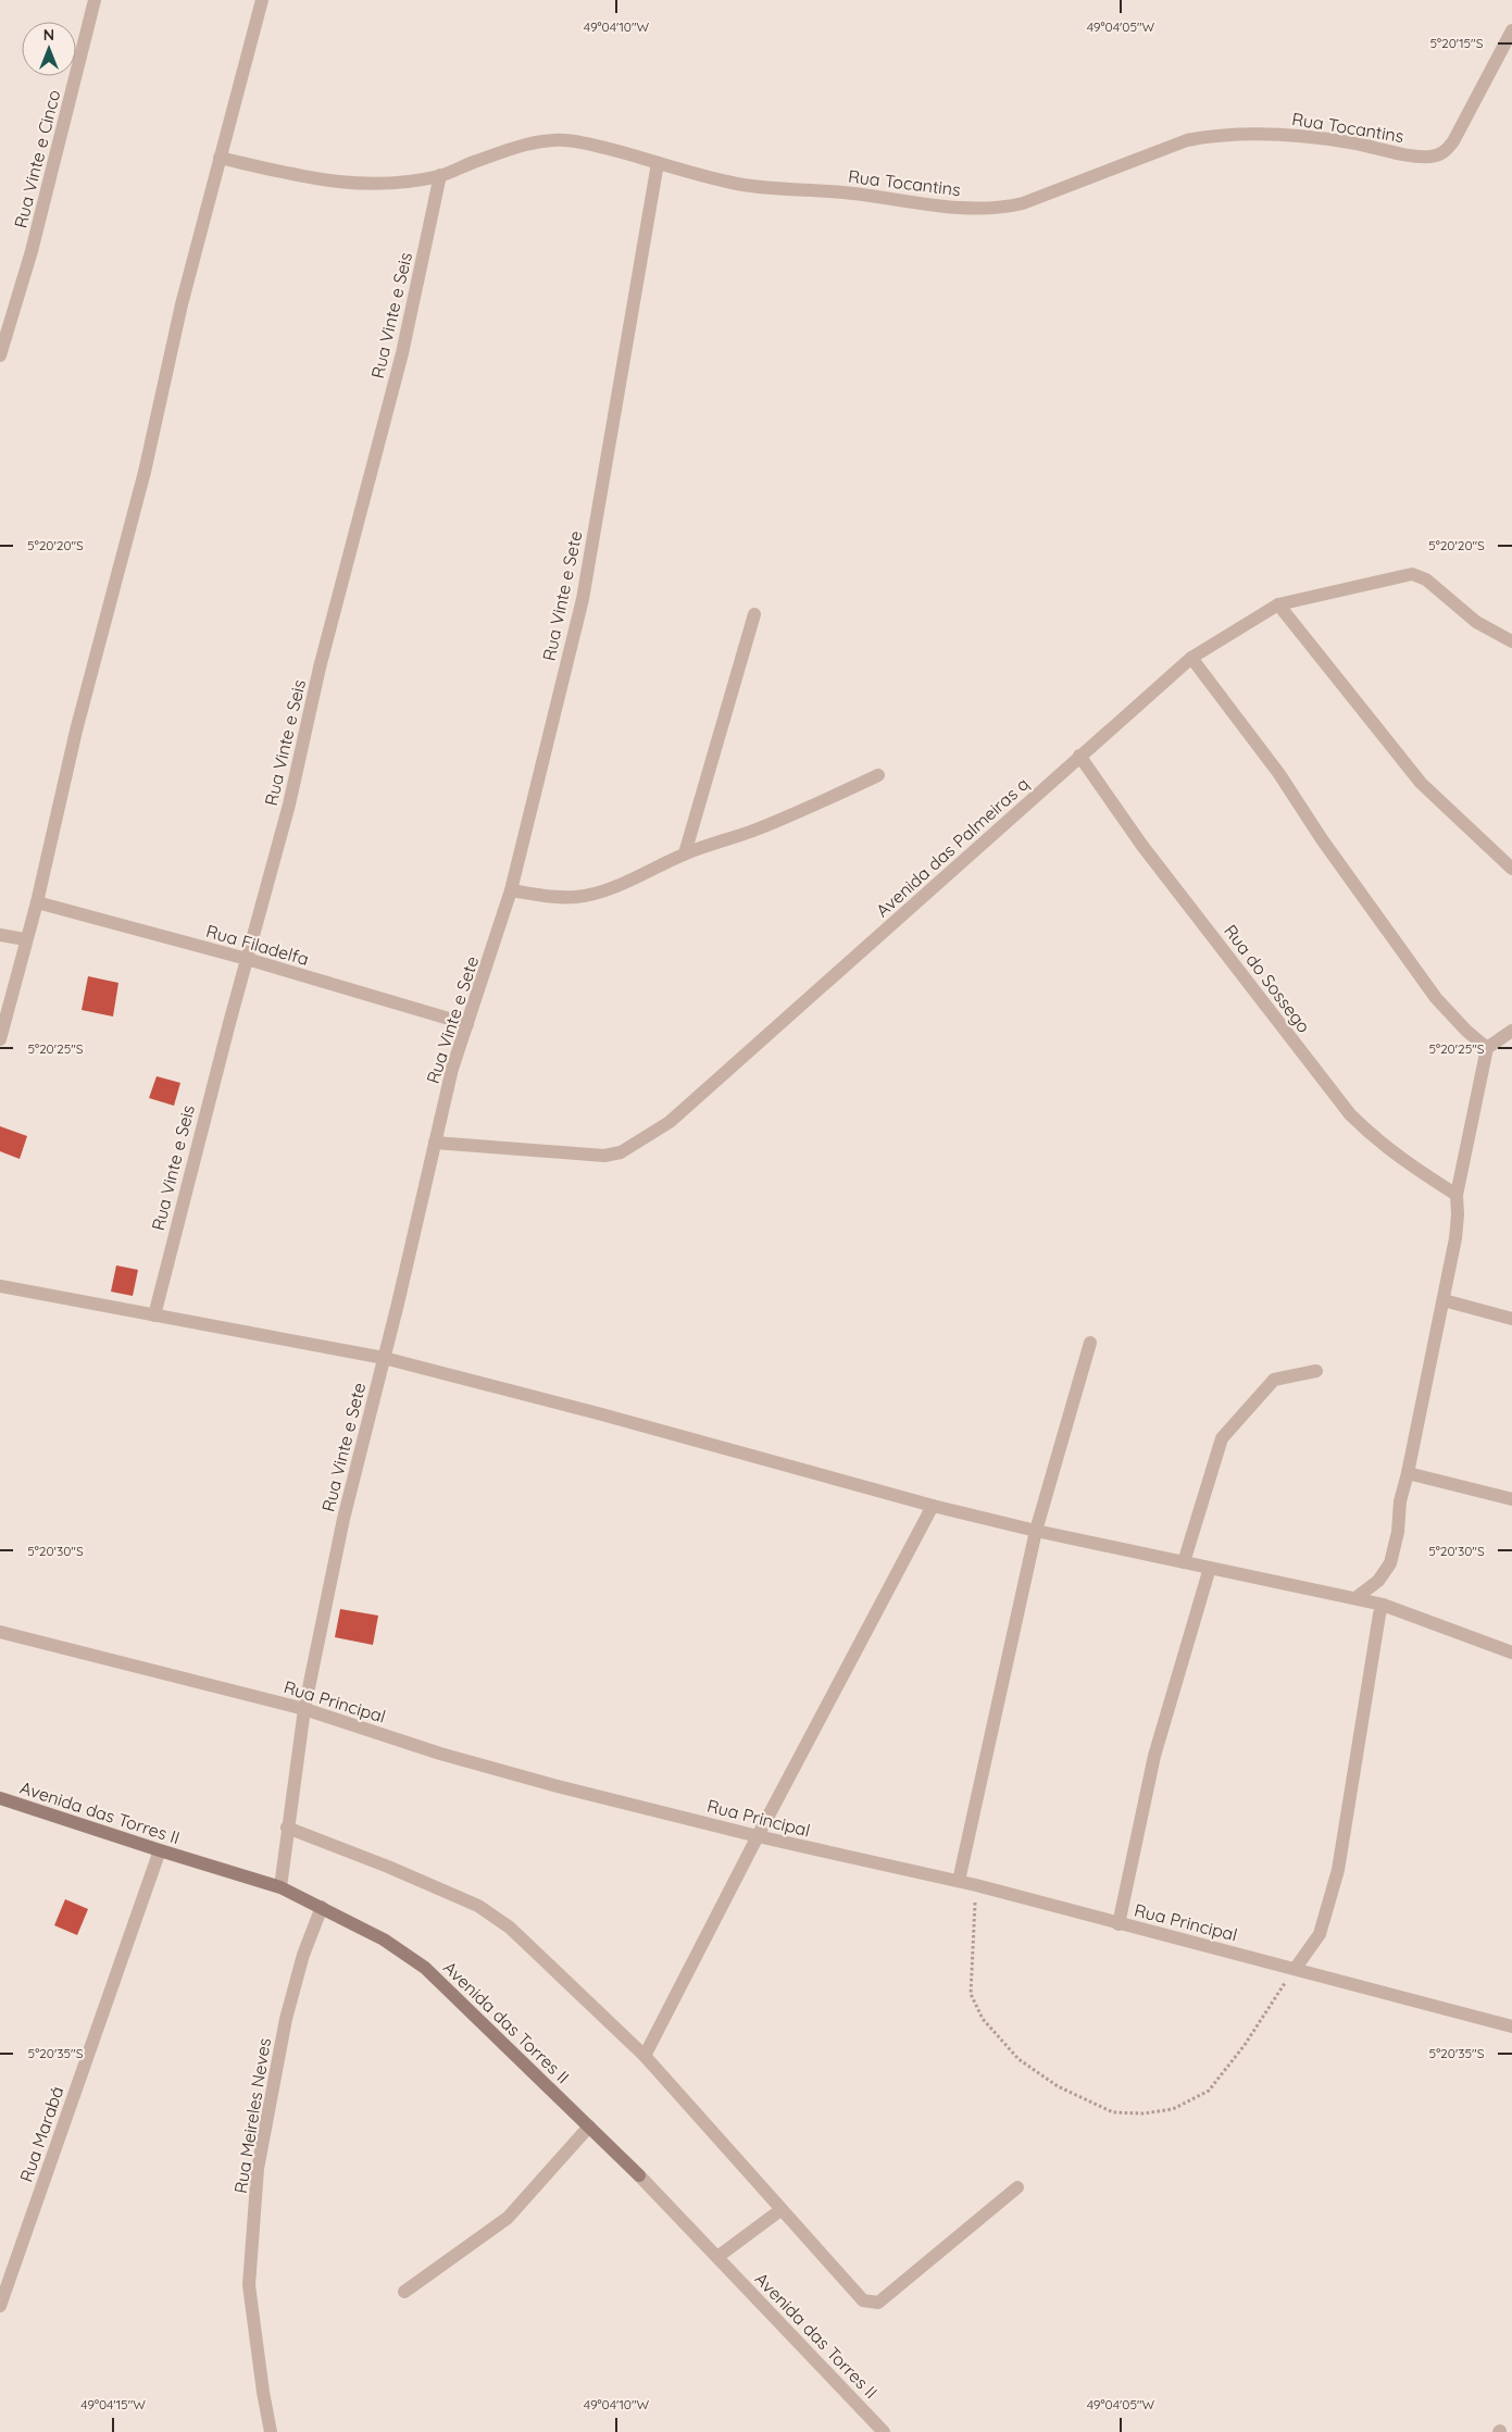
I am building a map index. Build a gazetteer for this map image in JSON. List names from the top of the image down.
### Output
{
  "streets": {
    "street": [
      "Rua Tocantins",
      "Rua Vinte e Cinco",
      "Rua Vinte e Seis",
      "Rua Vinte e Sete",
      "Avenida das Palmeiras q",
      "Rua Filadelfa",
      "Rua do Sossego",
      "Rua Principal",
      "Avenida das Torres II",
      "Rua Meireles Neves",
      "Rua Marabá"
    ]
  },
  "crossings": [
    ["Rua Tocantins", "Rua Vinte e Seis"],
    ["Rua Tocantins", "Rua Vinte e Sete"],
    ["Rua Vinte e Seis", "Rua Filadelfa"],
    ["Rua Vinte e Sete", "Avenida das Palmeiras q"],
    ["Rua Vinte e Sete", "Rua Filadelfa"],
    ["Rua Vinte e Sete", "Rua Principal"],
    ["Rua Vinte e Sete", "Avenida das Torres II"],
    ["Avenida das Palmeiras q", "Rua do Sossego"],
    ["Avenida das Torres II", "Rua Meireles Neves"],
    ["Avenida das Torres II", "Rua Marabá"]
  ],
  "north": "top",
  "coordinates": [
    "49°04'10\"W",
    "49°04'05\"W",
    "5°20'15\"S",
    "5°20'20\"S",
    "5°20'25\"S",
    "5°20'30\"S",
    "5°20'35\"S",
    "49°04'15\"W"
  ]
}
